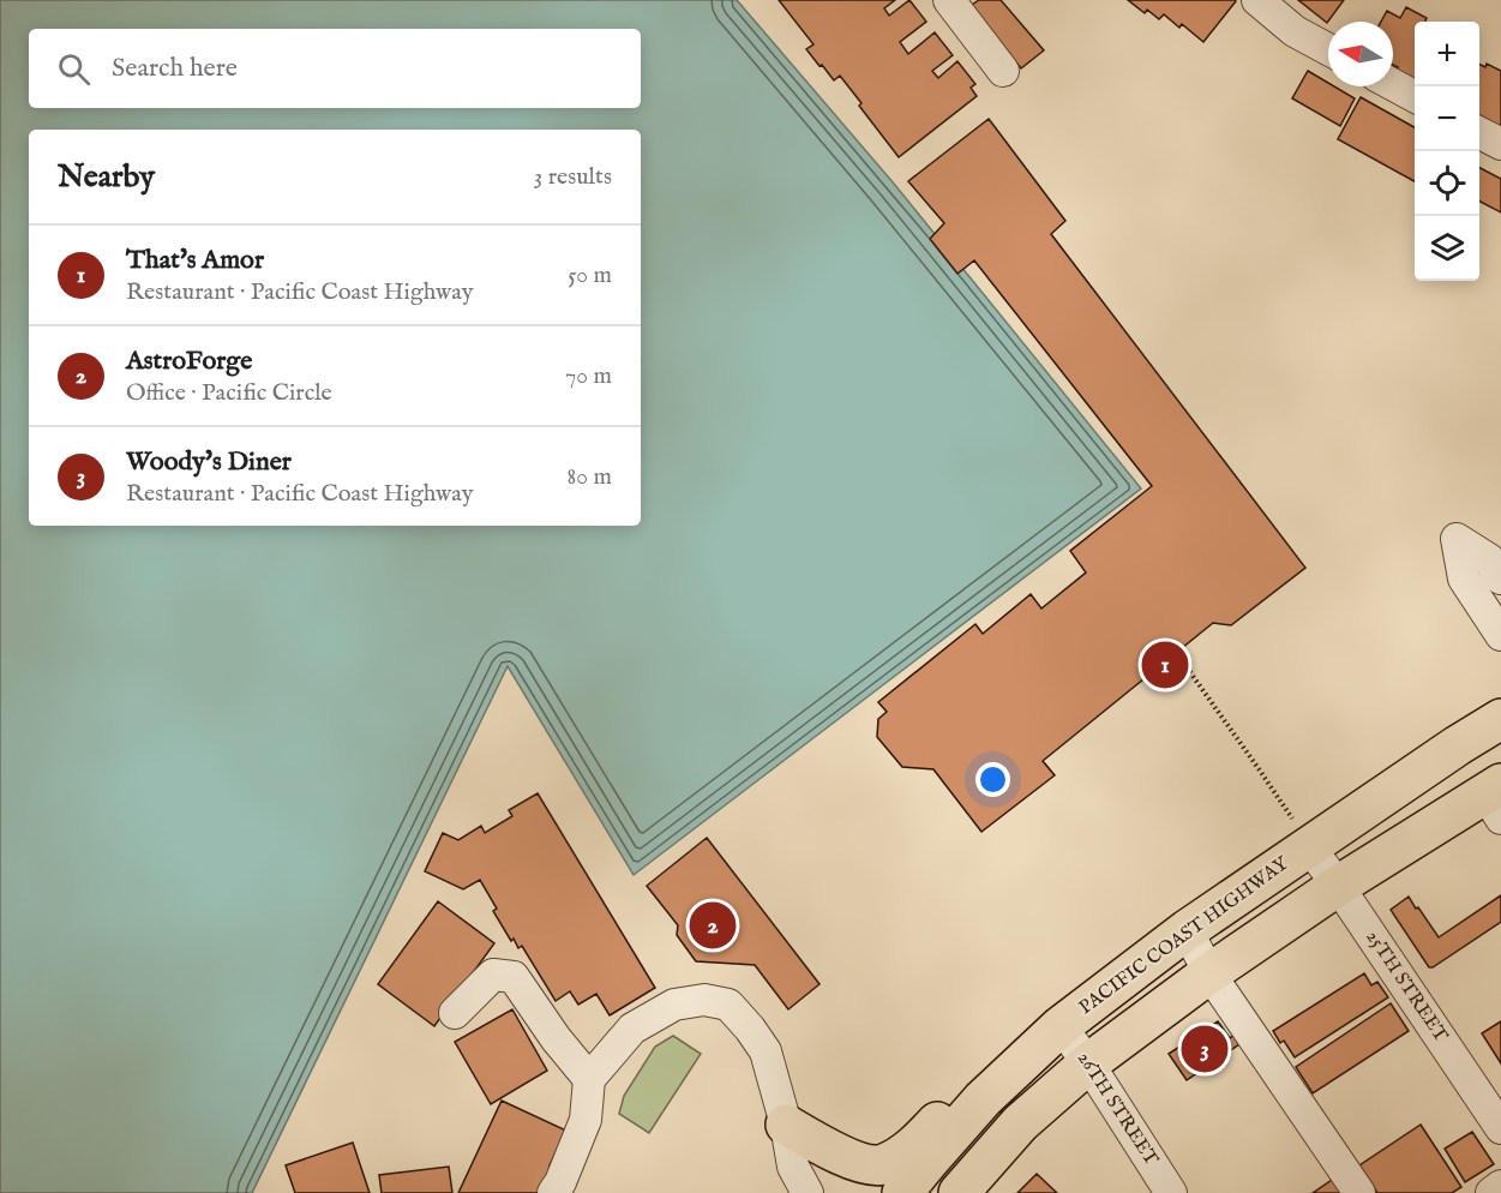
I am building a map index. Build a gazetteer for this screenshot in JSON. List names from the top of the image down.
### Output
{
  "streets": {
    "highway": ["PACIFIC COAST HIGHWAY"],
    "street": ["25TH STREET", "26TH STREET"]
  },
  "crossings": [
    ["PACIFIC COAST HIGHWAY", "25TH STREET"],
    ["PACIFIC COAST HIGHWAY", "26TH STREET"]
  ],
  "north": "left",
  "page": {
    "map_buttons": ["+", "−"],
    "search": "Search here",
    "heading": ["Nearby", "3 results"],
    "list": [
      {
        "mark": "1",
        "name": "That's Amor",
        "note": "Restaurant · Pacific Coast Highway",
        "value": "50 m"
      },
      {
        "mark": "2",
        "name": "AstroForge",
        "note": "Office · Pacific Circle",
        "value": "70 m"
      },
      {
        "mark": "3",
        "name": "Woody's Diner",
        "note": "Restaurant · Pacific Coast Highway",
        "value": "80 m"
      }
    ],
    "pins": ["1", "2", "3"]
  }
}
